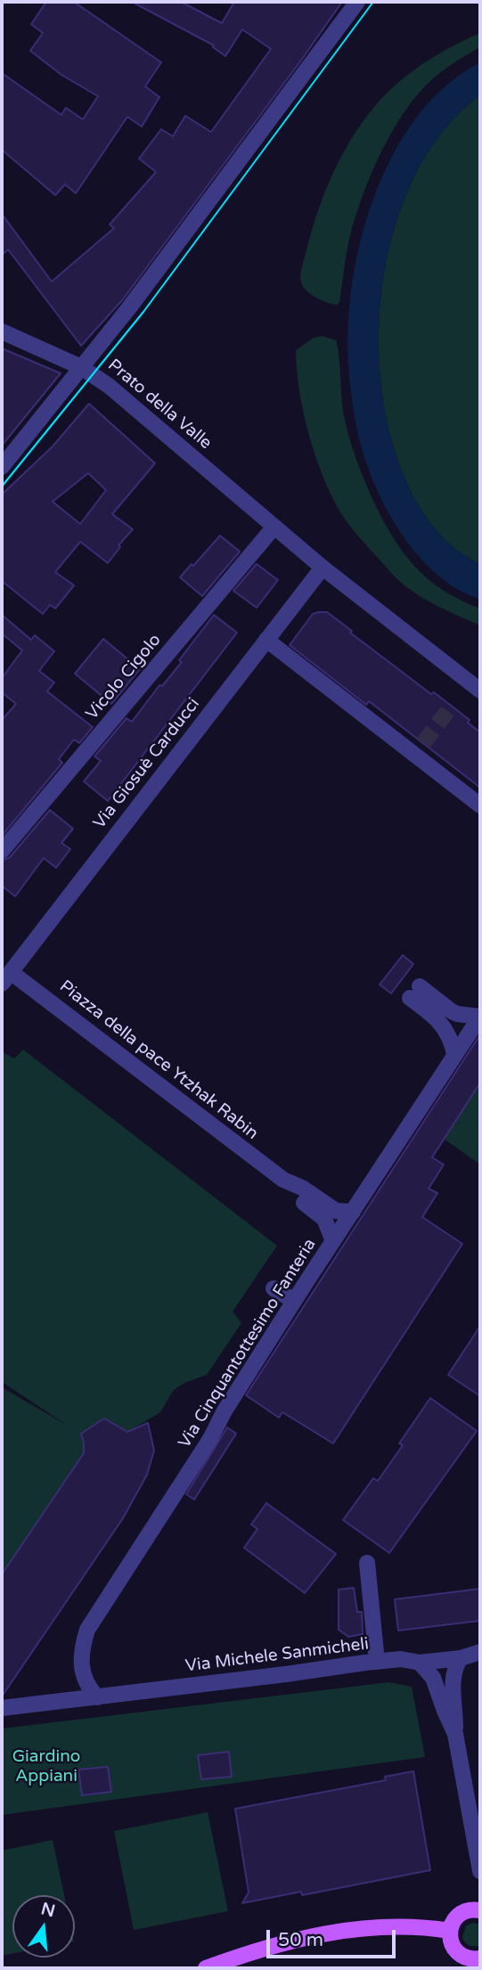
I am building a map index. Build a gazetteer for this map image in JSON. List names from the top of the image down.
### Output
{
  "streets": {
    "street": [
      "Prato della Valle",
      "Vicolo Cigolo",
      "Via Giosuè Carducci",
      "Piazza della pace Ytzhak Rabin",
      "Via Cinquantottesimo Fanteria",
      "Via Michele Sanmicheli"
    ]
  },
  "crossings": [
    ["Prato della Valle", "Vicolo Cigolo"],
    ["Prato della Valle", "Via Giosuè Carducci"],
    ["Via Giosuè Carducci", "Piazza della pace Ytzhak Rabin"],
    ["Piazza della pace Ytzhak Rabin", "Via Cinquantottesimo Fanteria"],
    ["Via Cinquantottesimo Fanteria", "Via Michele Sanmicheli"]
  ],
  "parks": ["Giardino Appiani"],
  "scale_bar": "50 m",
  "north": "top"
}
